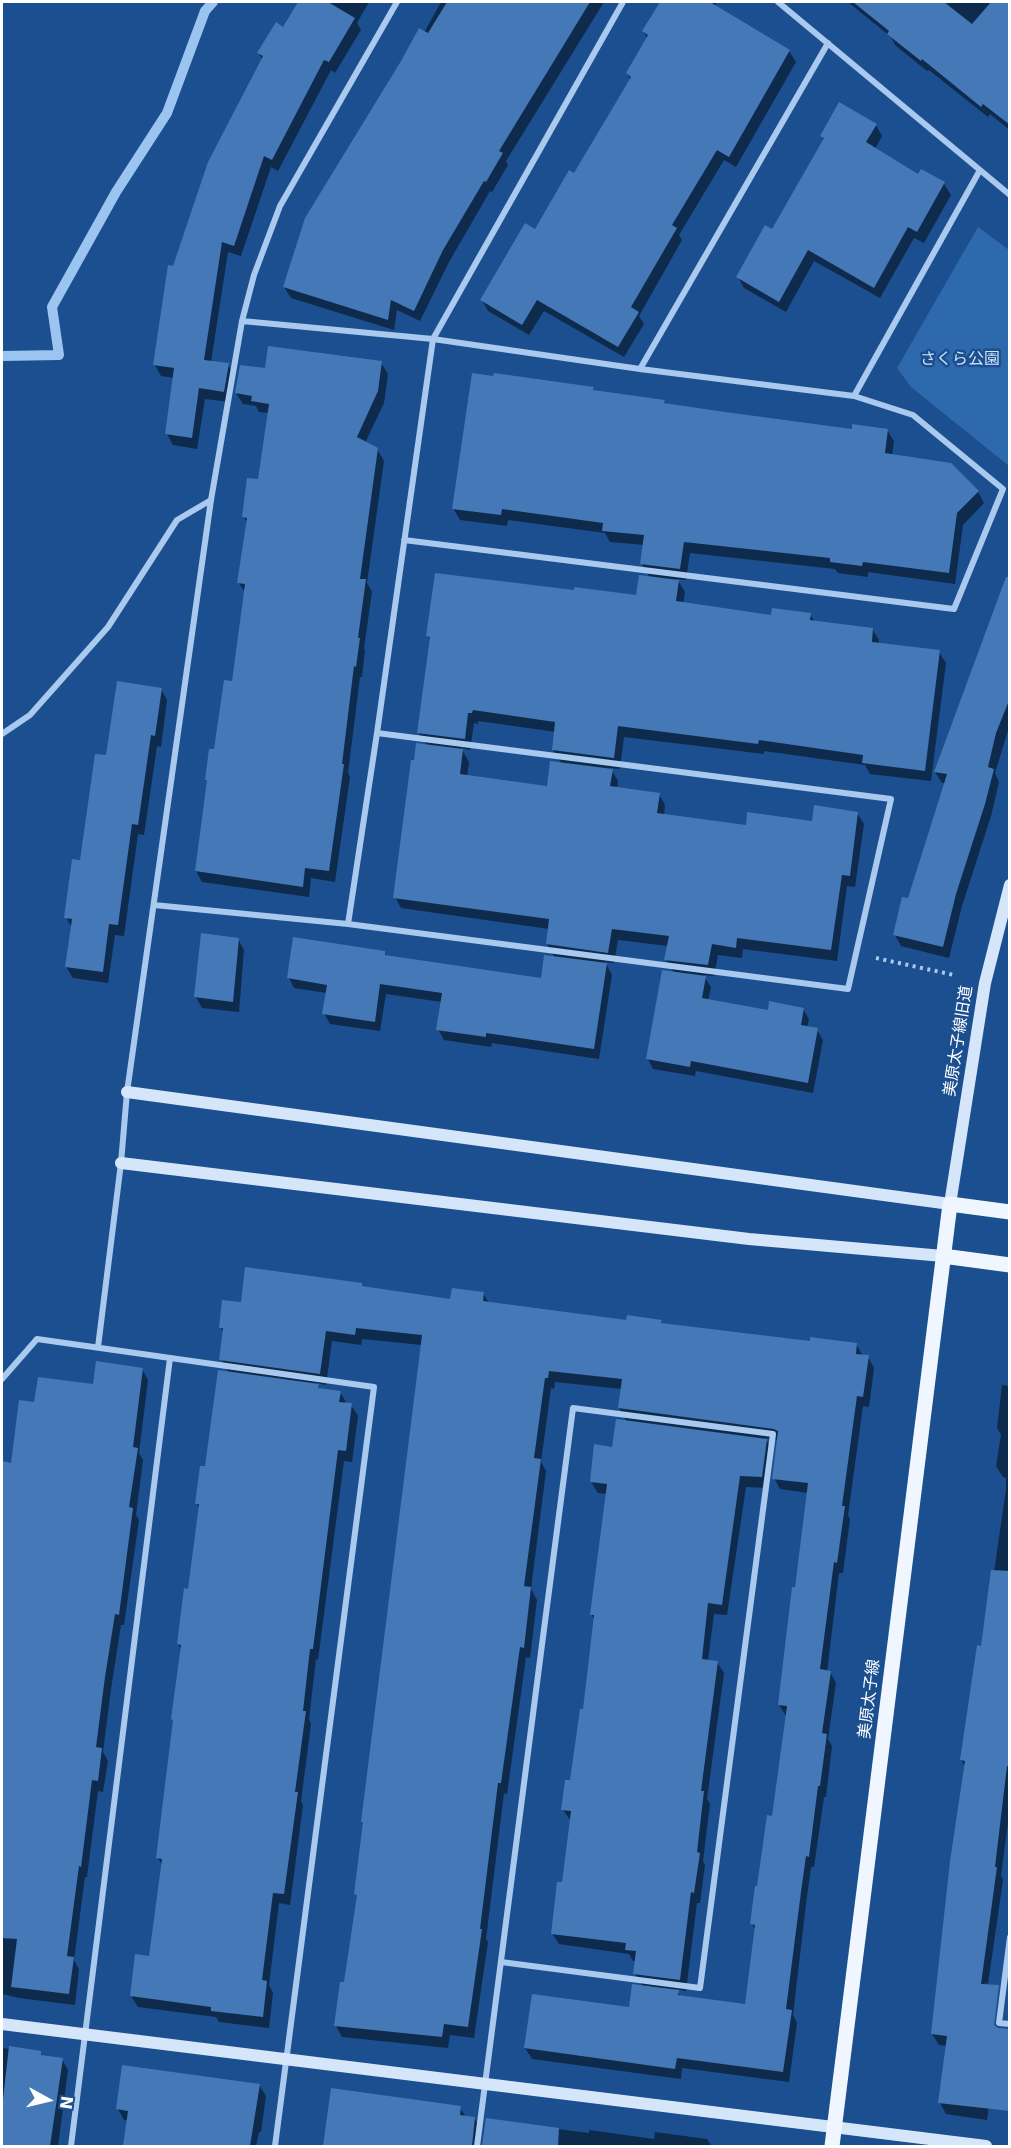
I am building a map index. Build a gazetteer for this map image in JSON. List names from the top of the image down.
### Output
{
  "streets": {
    "main road": ["美原太子線"],
    "street": ["美原太子線旧道"]
  },
  "crossings": [
    ["美原太子線旧道", "美原太子線"]
  ],
  "parks": ["さくら公園"],
  "north": "right"
}
